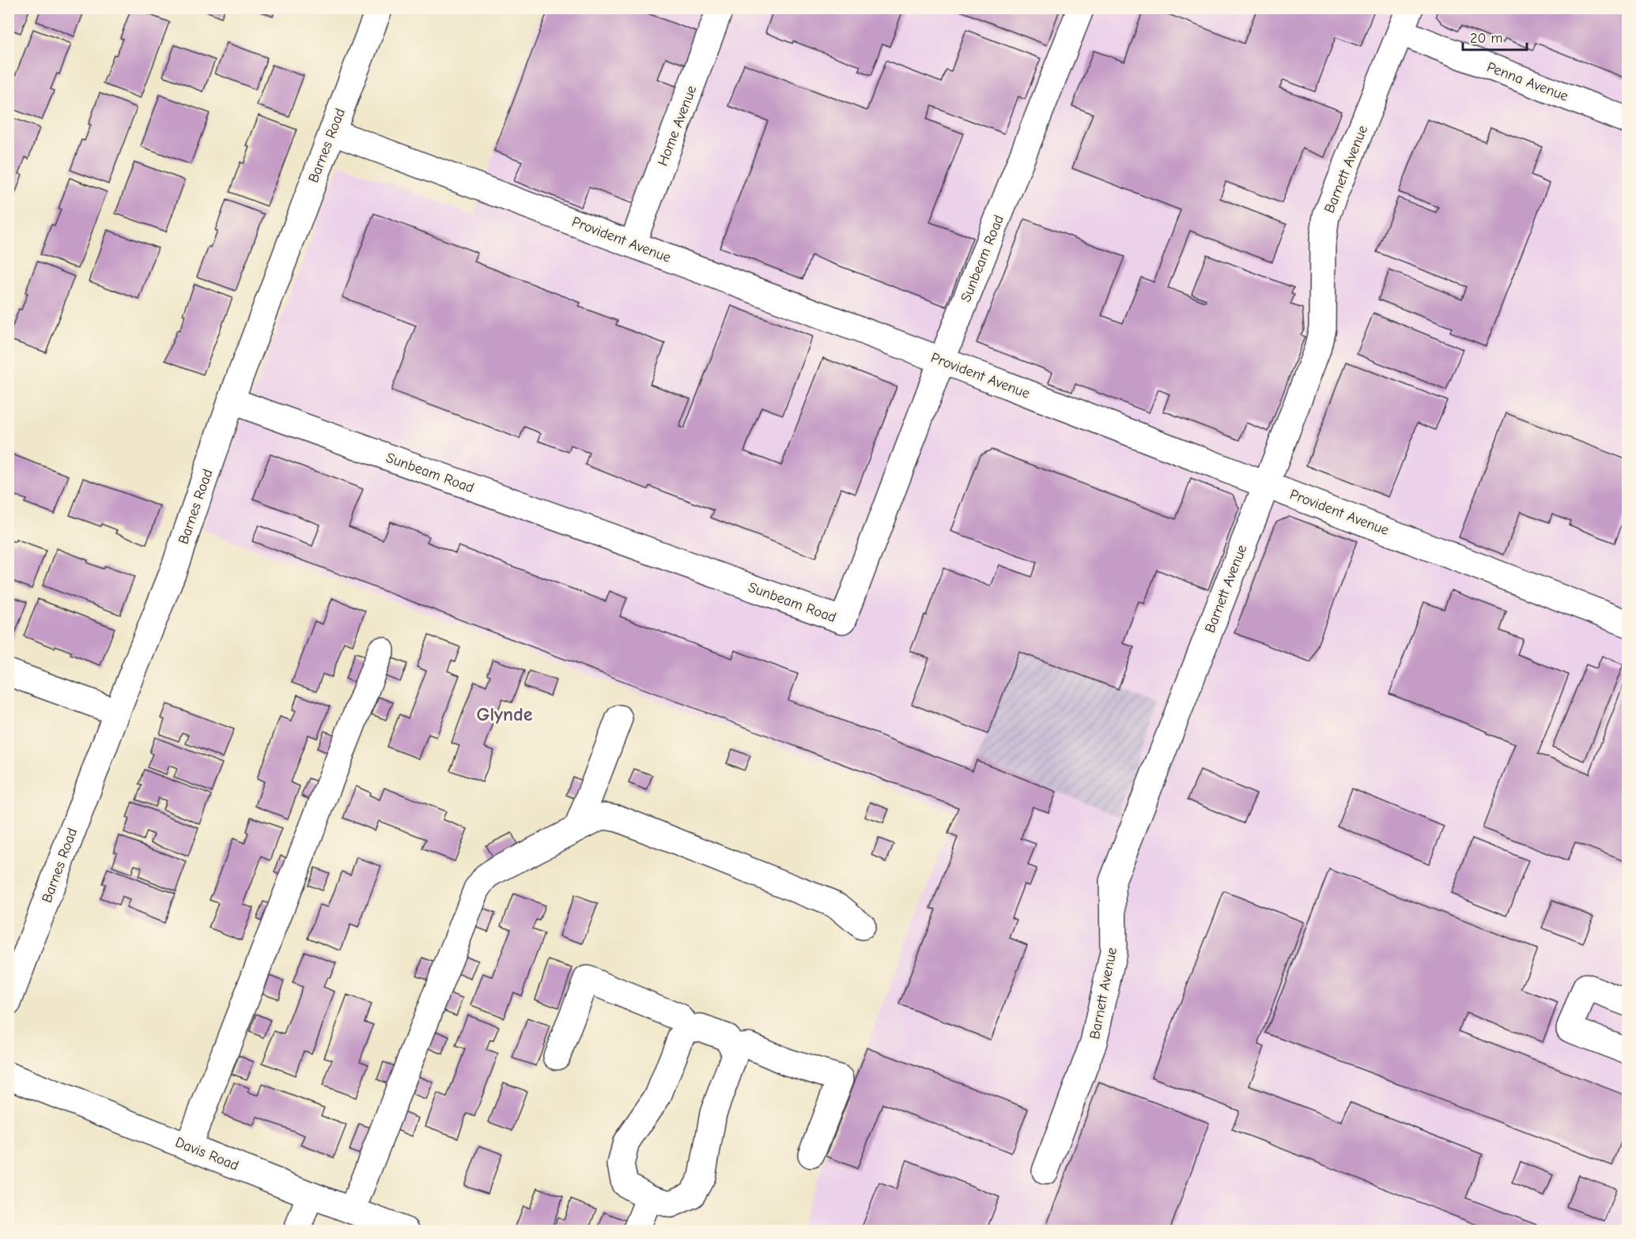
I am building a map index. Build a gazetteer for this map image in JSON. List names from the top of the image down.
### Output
{
  "streets": {
    "street": [
      "Penna Avenue",
      "Home Avenue",
      "Barnes Road",
      "Barnett Avenue",
      "Provident Avenue",
      "Sunbeam Road",
      "Davis Road"
    ]
  },
  "crossings": [
    ["Penna Avenue", "Barnett Avenue"],
    ["Home Avenue", "Provident Avenue"],
    ["Barnes Road", "Provident Avenue"],
    ["Barnes Road", "Sunbeam Road"],
    ["Barnett Avenue", "Provident Avenue"],
    ["Provident Avenue", "Sunbeam Road"]
  ],
  "districts": ["Glynde"],
  "scale_bar": "20 m"
}
